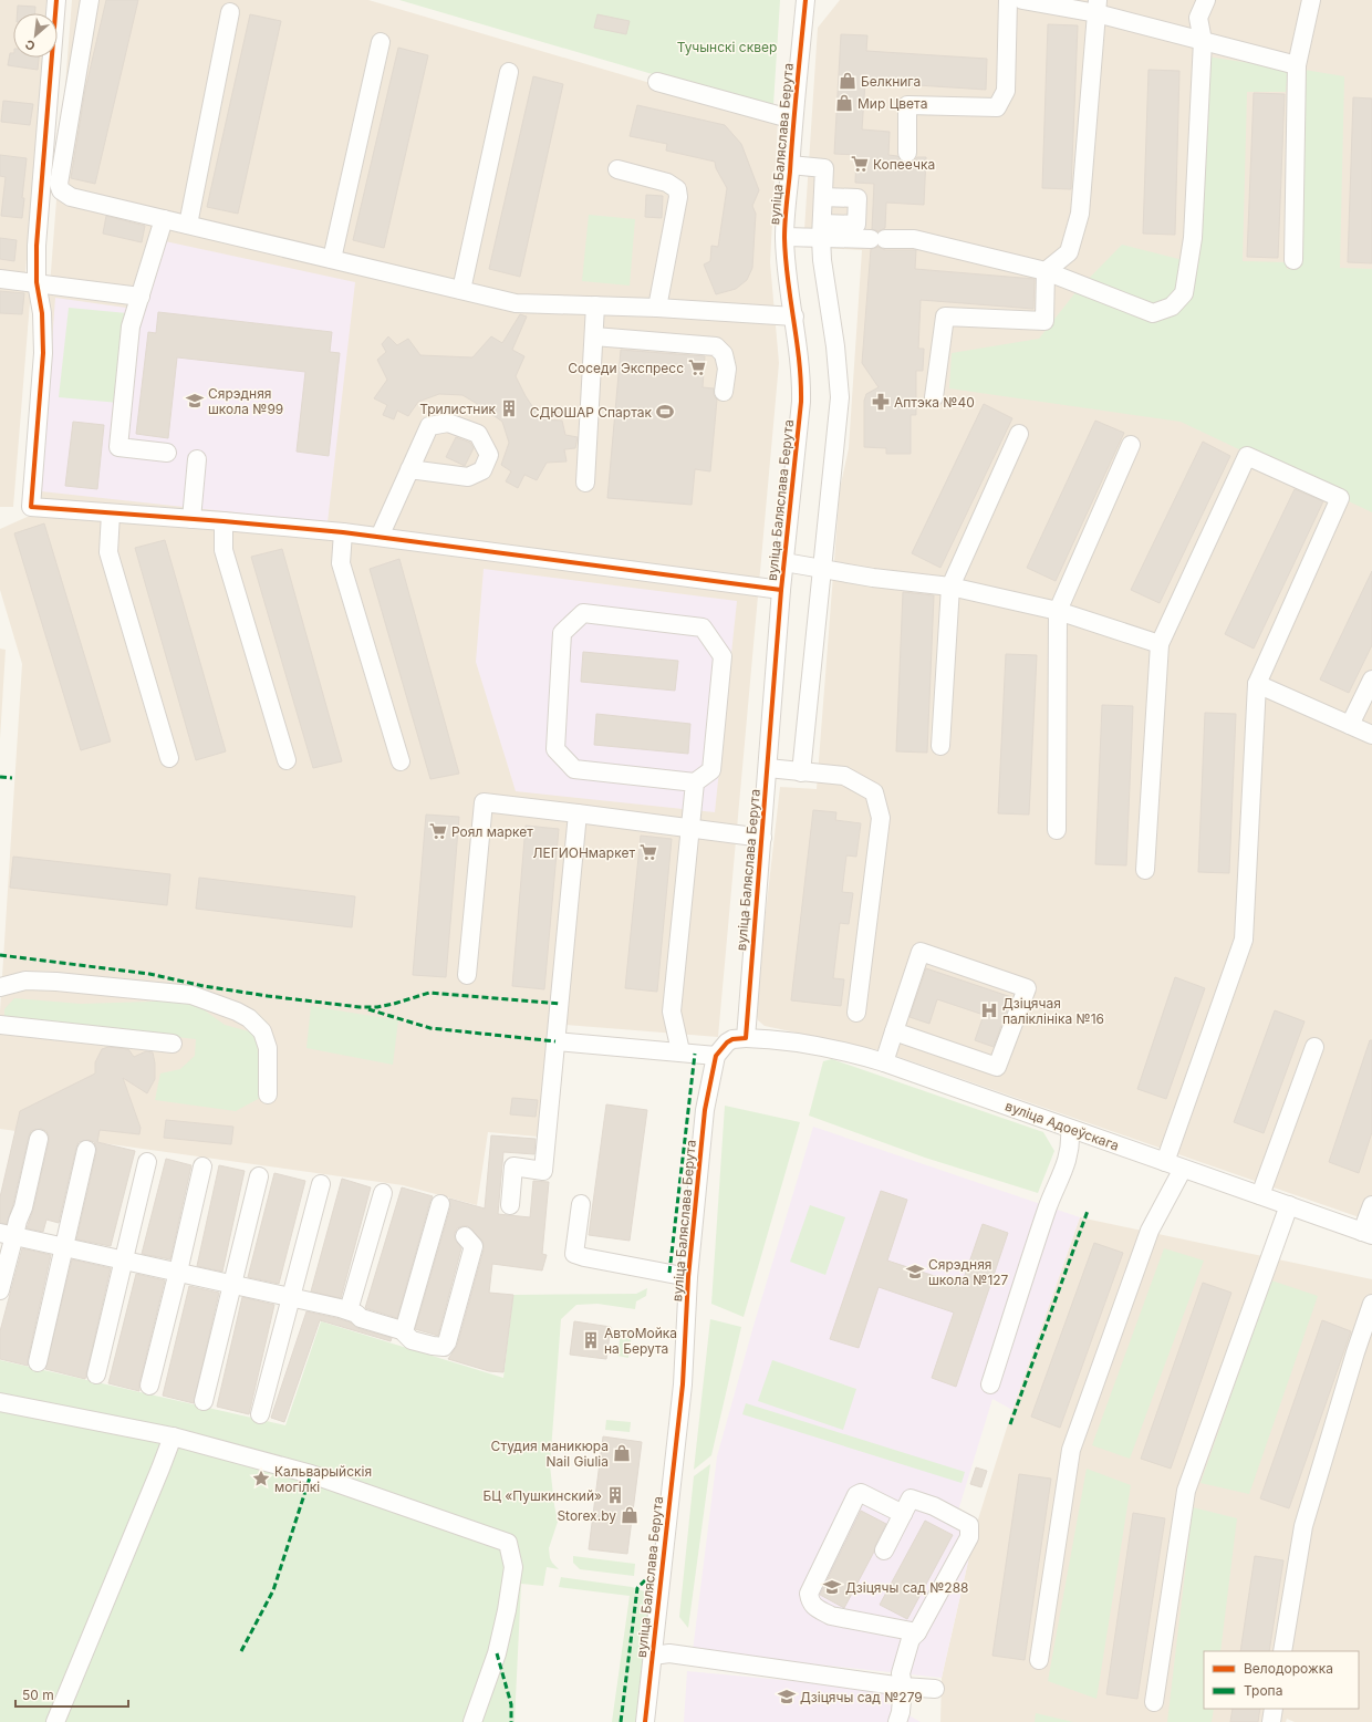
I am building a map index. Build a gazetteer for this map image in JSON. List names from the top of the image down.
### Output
{
  "streets": {
    "street": ["вуліца Баляслава Берута", "вуліца Адоеўскага"]
  },
  "crossings": [
    ["вуліца Баляслава Берута", "вуліца Адоеўскага"]
  ],
  "parks": ["Тучынскі сквер"],
  "places": {
    "shop": [
      "Белкнига",
      "Мир Цвета",
      "Студия маникюра Nail Giulia",
      "Storex.by"
    ],
    "supermarket": [
      "Копеечка",
      "Соседи Экспресс",
      "Роял маркет",
      "ЛЕГИОНмаркет"
    ],
    "school or university": [
      "Сярэдняя школа №99",
      "Сярэдняя школа №127",
      "Дзіцячы сад №288",
      "Дзіцячы сад №279"
    ],
    "pharmacy": ["Аптэка №40"],
    "building": ["Трилистник", "АвтоМойка на Берута", "БЦ «Пушкинский»"],
    "sports": ["СДЮШАР Спартак"],
    "hospital": ["Дзіцячая паліклініка №16"],
    "place": ["Кальварыйскія могілкі"]
  },
  "legend": ["Велодорожка", "Тропа"],
  "scale_bar": "50 m",
  "north": "bottom left"
}
